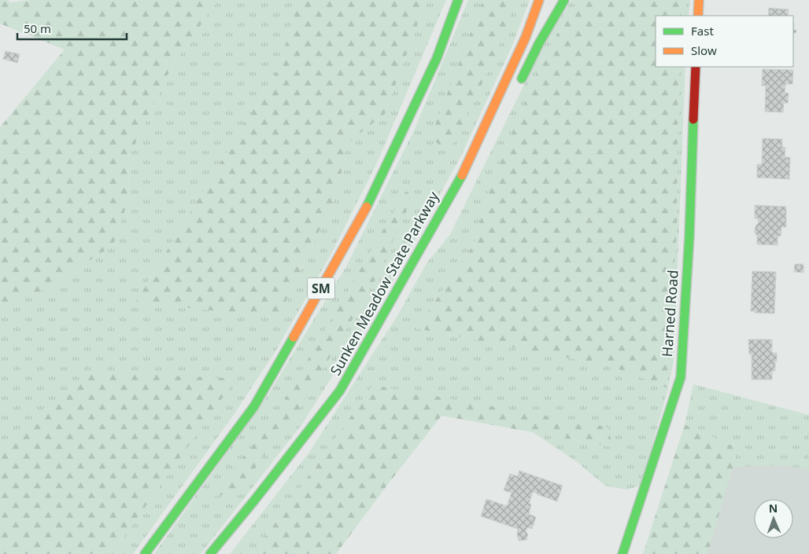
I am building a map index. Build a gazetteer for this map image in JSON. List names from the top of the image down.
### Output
{
  "streets": {
    "main road": ["Sunken Meadow State Parkway", "SM", "Harned Road"]
  },
  "legend": ["Fast", "Slow"],
  "scale_bar": "50 m",
  "north": "top"
}
